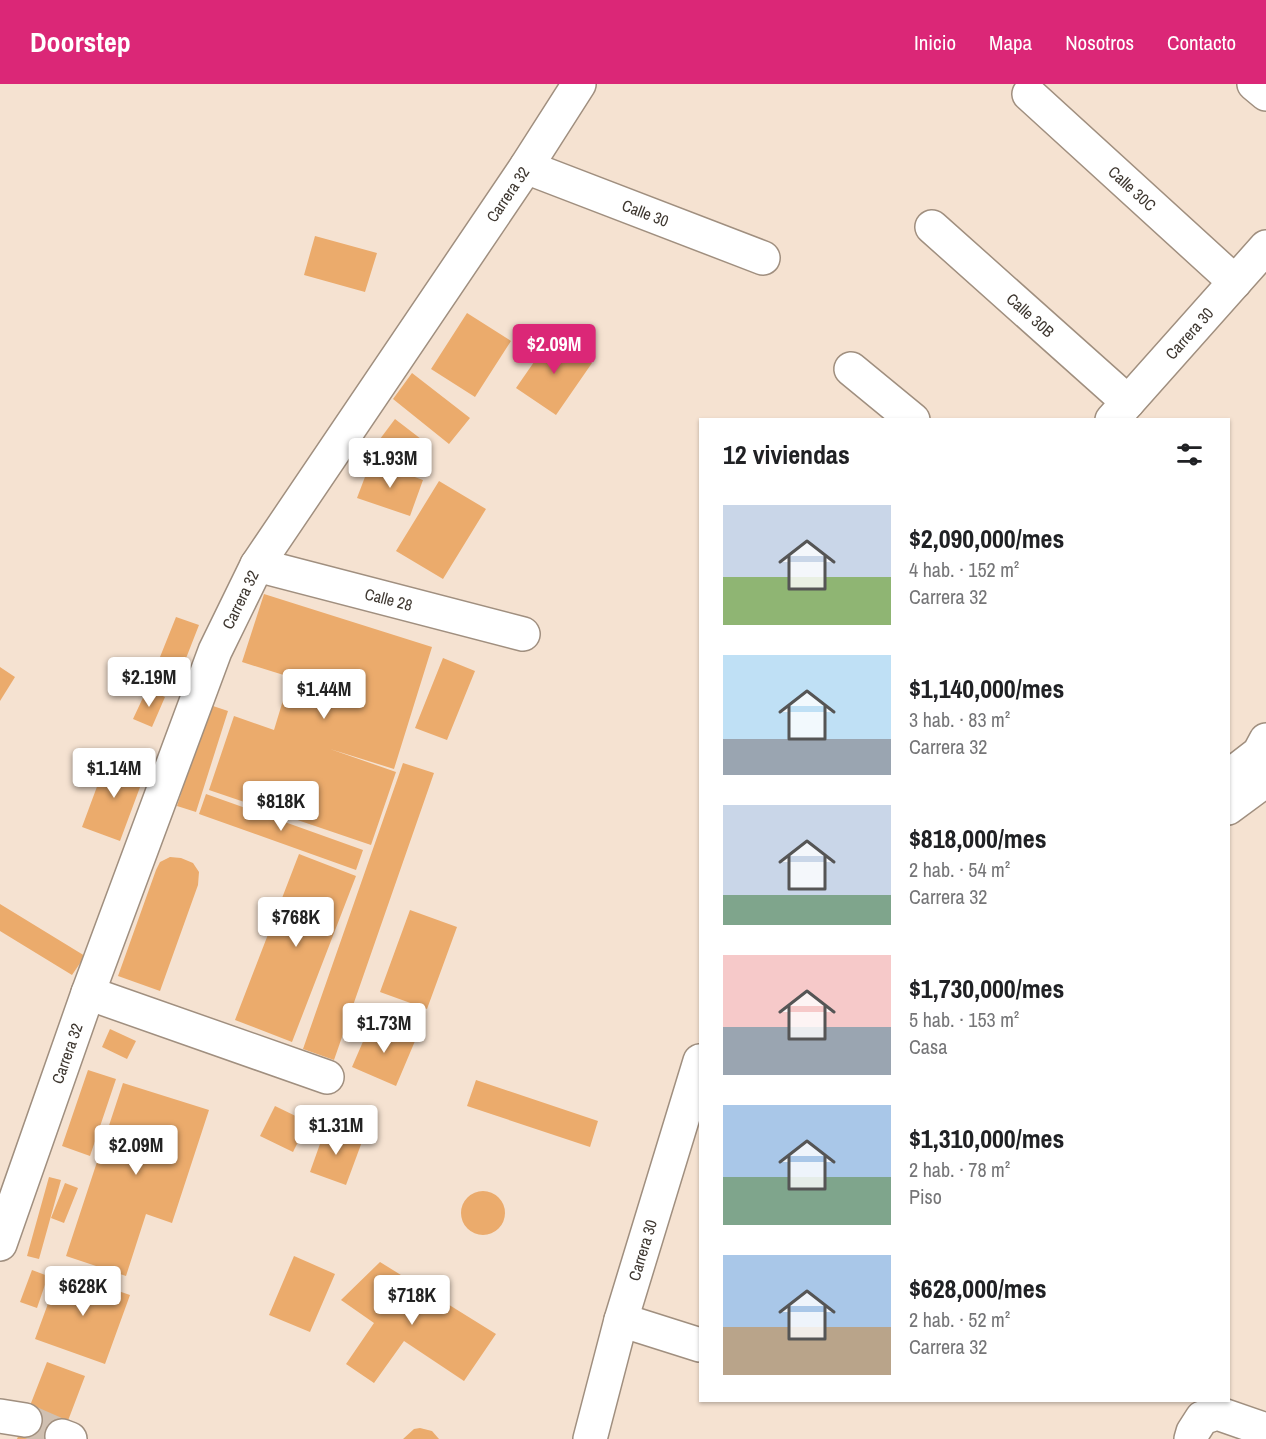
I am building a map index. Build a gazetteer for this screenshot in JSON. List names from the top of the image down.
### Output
{
  "streets": {
    "street": [
      "Calle 30C",
      "Carrera 32",
      "Calle 30",
      "Calle 30B",
      "Carrera 30",
      "Calle 28"
    ]
  },
  "crossings": [
    ["Calle 30C", "Carrera 30"],
    ["Carrera 32", "Calle 30"],
    ["Carrera 32", "Calle 28"],
    ["Calle 30B", "Carrera 30"]
  ],
  "page": {
    "header": "Doorstep",
    "nav": [
      "Inicio",
      "Mapa",
      "Nosotros",
      "Contacto"
    ],
    "price": [
      "$2.09M",
      "$1.93M",
      "$2.19M",
      "$1.44M",
      "$1.14M",
      "$818K",
      "$768K",
      "$1.73M",
      "$1.31M",
      "$2.09M",
      "$628K",
      "$718K"
    ],
    "heading": "12 viviendas",
    "list": [
      {
        "name": "$2,090,000/mes",
        "note": "4 hab. · 152 m² · Carrera 32"
      },
      {
        "name": "$1,140,000/mes",
        "note": "3 hab. · 83 m² · Carrera 32"
      },
      {
        "name": "$818,000/mes",
        "note": "2 hab. · 54 m² · Carrera 32"
      },
      {
        "name": "$1,730,000/mes",
        "note": "5 hab. · 153 m² · Casa"
      },
      {
        "name": "$1,310,000/mes",
        "note": "2 hab. · 78 m² · Piso"
      },
      {
        "name": "$628,000/mes",
        "note": "2 hab. · 52 m² · Carrera 32"
      }
    ]
  }
}
